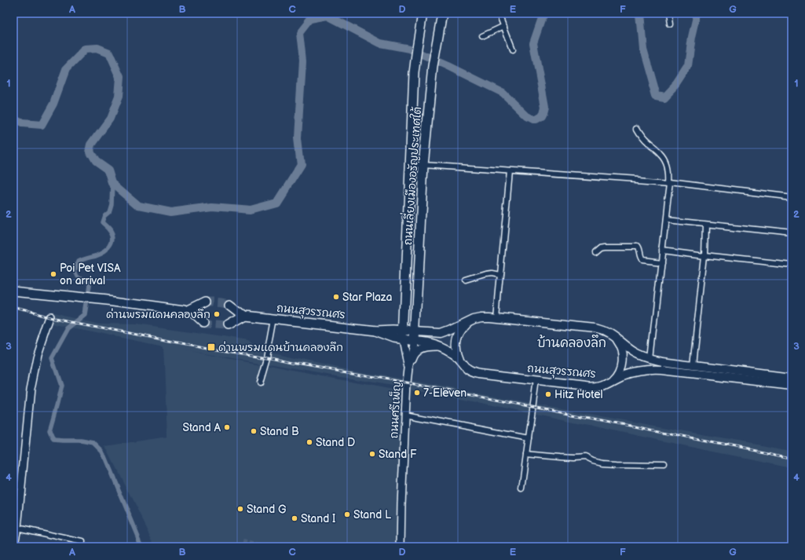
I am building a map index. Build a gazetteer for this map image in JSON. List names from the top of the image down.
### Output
{
  "streets": {
    "highway": ["ถนนเลี่ยงเมืองอรัญประเทศใต้", "ถนนสุวรรณศร"],
    "main road": ["ถนนศรีเพ็ญ"]
  },
  "crossings": [
    ["ถนนเลี่ยงเมืองอรัญประเทศใต้", "ถนนสุวรรณศร"],
    ["ถนนเลี่ยงเมืองอรัญประเทศใต้", "ถนนศรีเพ็ญ"],
    ["ถนนสุวรรณศร", "ถนนศรีเพ็ญ"]
  ],
  "districts": ["บ้านคลองลึก"],
  "places": {
    "other": [
      "Poi Pet VISA on arrival",
      "Star Plaza",
      "ด่านพรมแดนคลองลึก",
      "7-Eleven",
      "Hitz Hotel",
      "Stand A",
      "Stand B",
      "Stand D",
      "Stand F",
      "Stand G",
      "Stand L",
      "Stand I"
    ],
    "transit": ["ด่านพรมแดนบ้านคลองลึก"]
  },
  "grid": {
    "columns": [
      "A",
      "B",
      "C",
      "D",
      "E",
      "F",
      "G"
    ],
    "rows": [
      "1",
      "2",
      "3",
      "4"
    ]
  }
}
